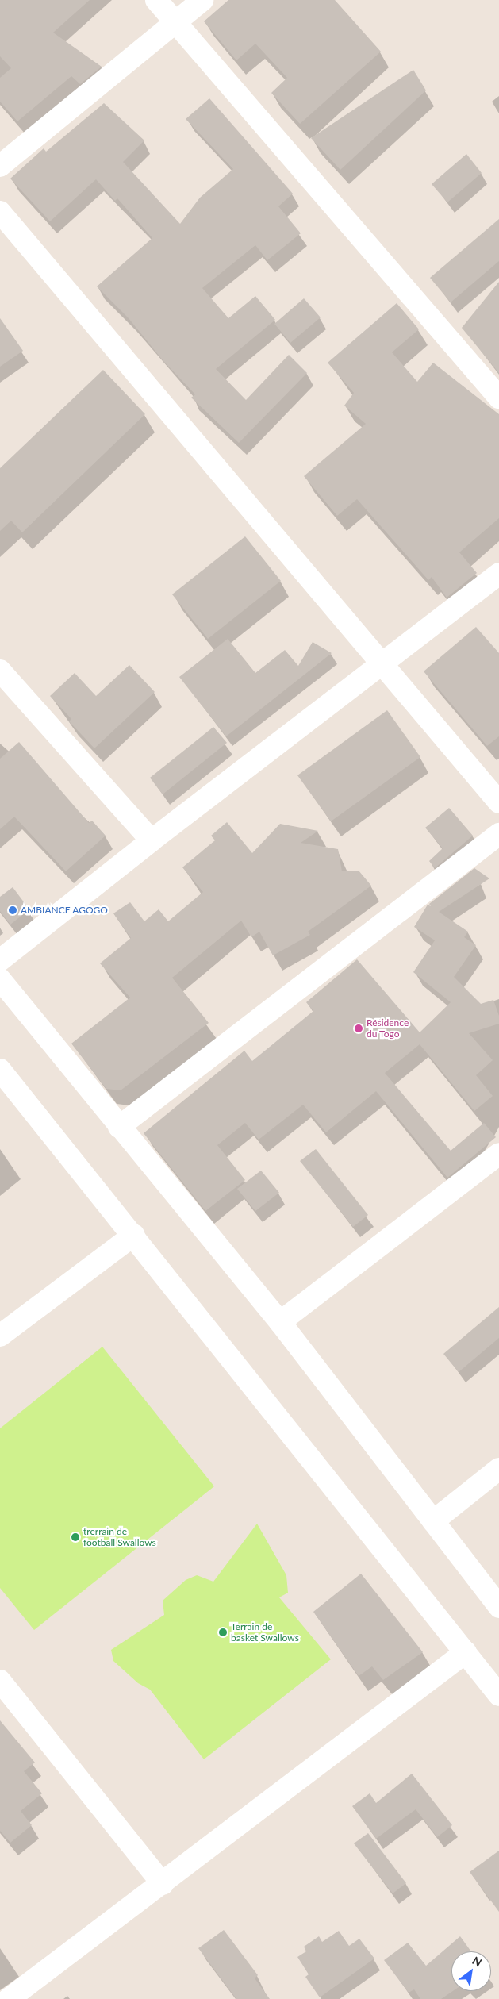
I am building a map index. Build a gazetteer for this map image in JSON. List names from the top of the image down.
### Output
{
  "places": [
    "AMBIANCE AGOGO",
    "Résidence du Togo",
    "trerrain de football Swallows",
    "Terrain de basket Swallows"
  ],
  "north": "top right"
}
